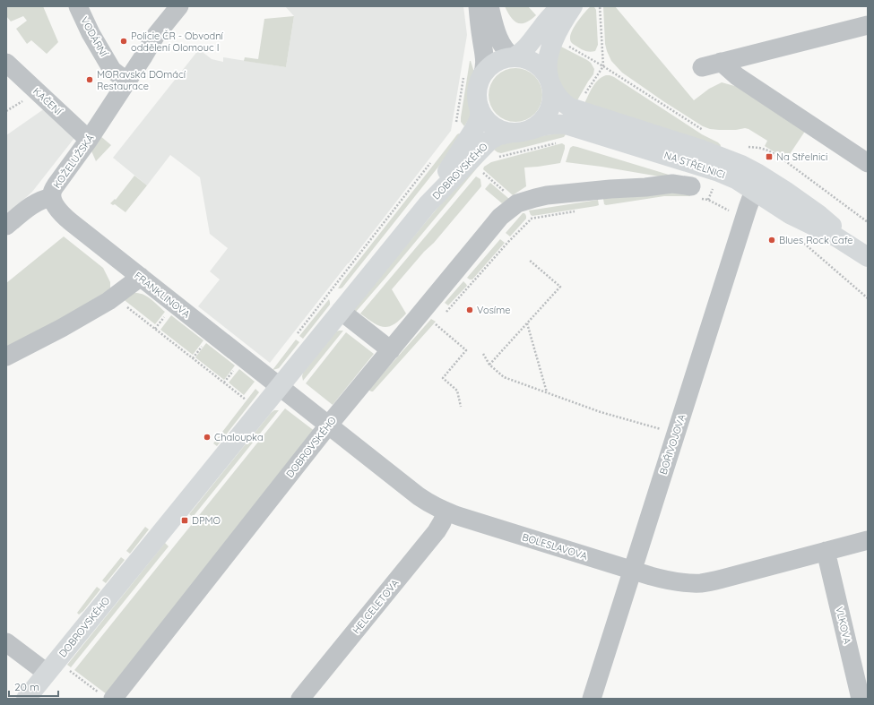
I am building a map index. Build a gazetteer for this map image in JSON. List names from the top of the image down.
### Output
{
  "streets": {
    "main road": ["NA STŘELNICI", "DOBROVSKÉHO"],
    "street": [
      "VODÁRNÍ",
      "KAČENÍ",
      "KOŽELUŽSKÁ",
      "FRANKLINOVA",
      "BOŘIVOJOVA",
      "BOLESLAVOVA",
      "HELCELETOVA",
      "VLKOVA"
    ]
  },
  "crossings": [
    ["VODÁRNÍ", "KOŽELUŽSKÁ"],
    ["KAČENÍ", "KOŽELUŽSKÁ"],
    ["KOŽELUŽSKÁ", "FRANKLINOVA"],
    ["NA STŘELNICI", "DOBROVSKÉHO"],
    ["NA STŘELNICI", "BOŘIVOJOVA"],
    ["DOBROVSKÉHO", "FRANKLINOVA"],
    ["DOBROVSKÉHO", "BOLESLAVOVA"],
    ["FRANKLINOVA", "BOLESLAVOVA"],
    ["BOŘIVOJOVA", "BOLESLAVOVA"],
    ["BOLESLAVOVA", "HELCELETOVA"],
    ["BOLESLAVOVA", "VLKOVA"]
  ],
  "places": {
    "other": [
      "Policie ČR - Obvodní oddělení Olomouc I",
      "MORavská DOmácí Restaurace",
      "Blues Rock Cafe",
      "Vosíme",
      "Chaloupka"
    ],
    "transit": ["Na Střelnici", "DPMO"]
  },
  "scale_bar": "20 m"
}
